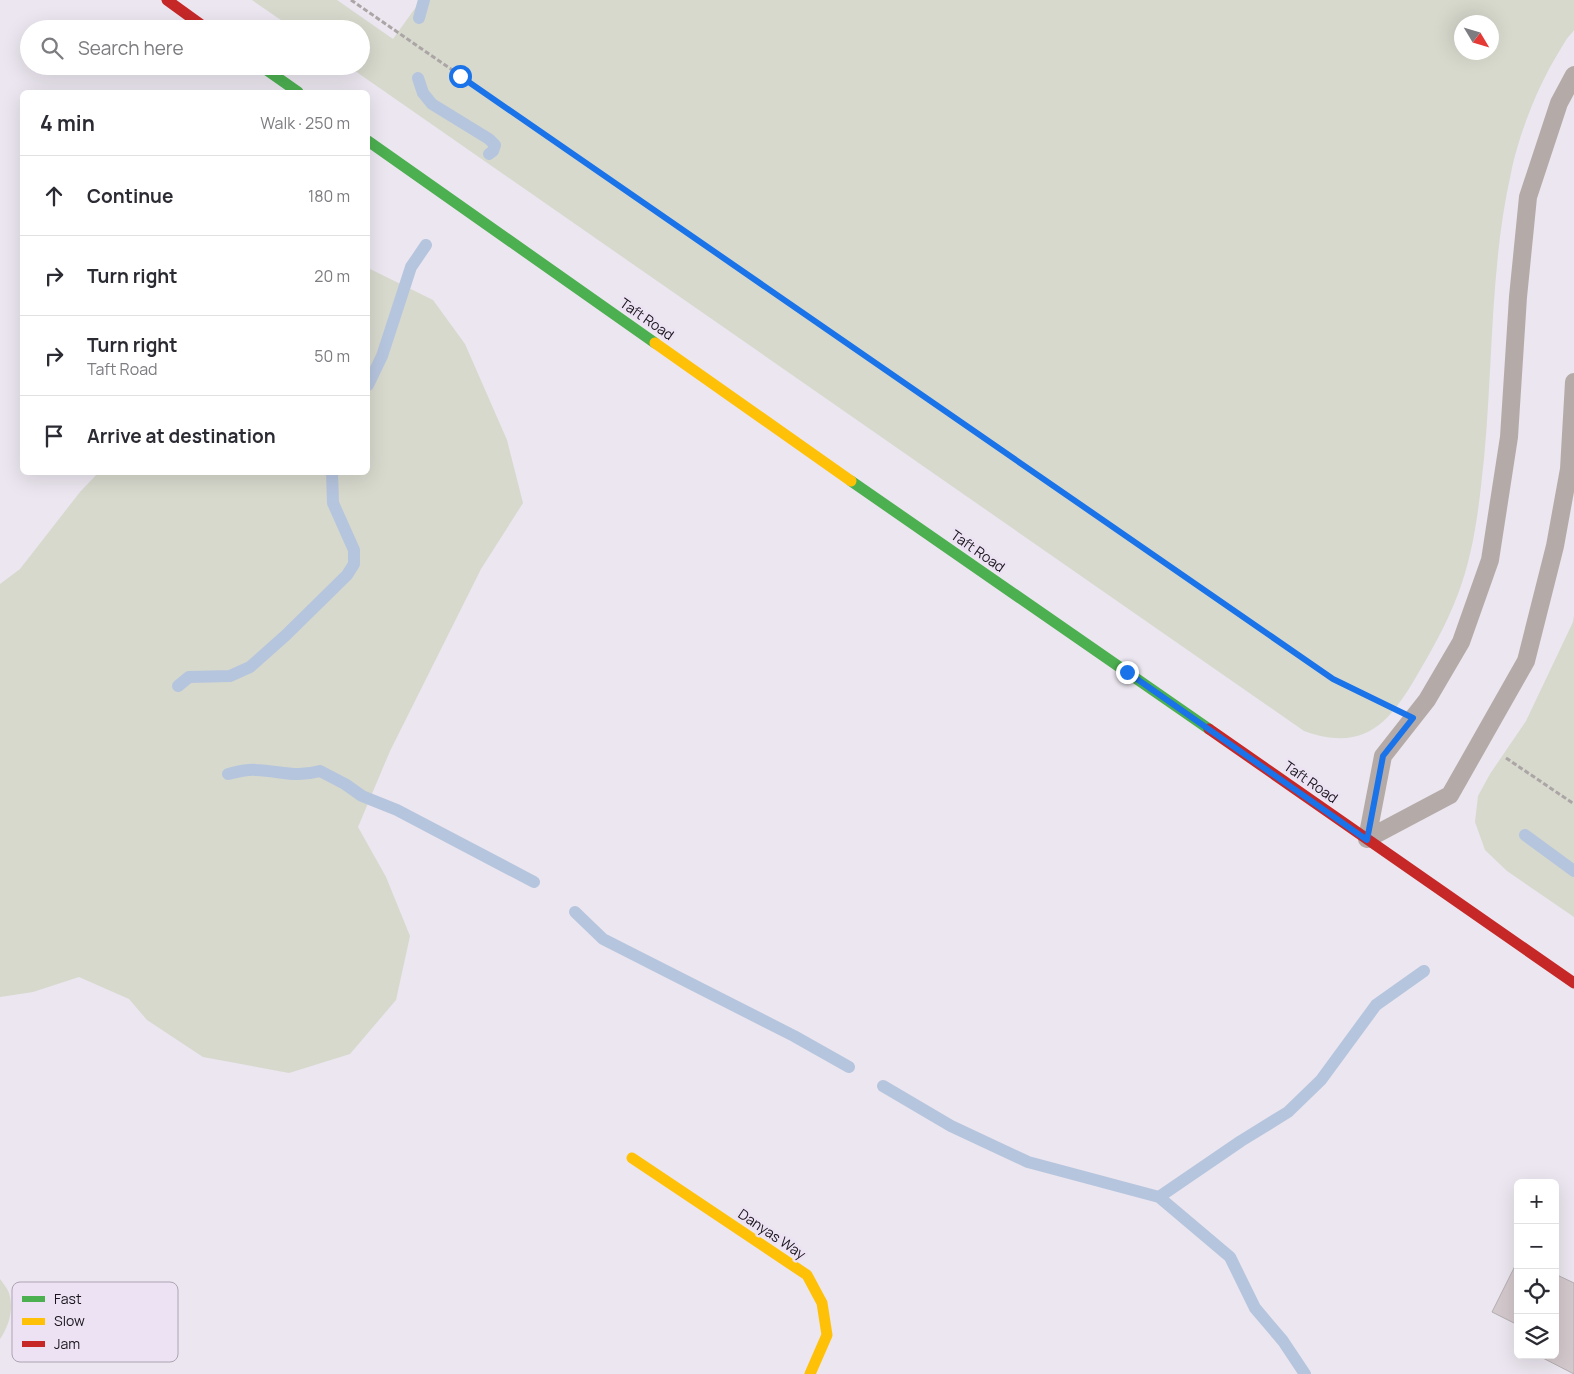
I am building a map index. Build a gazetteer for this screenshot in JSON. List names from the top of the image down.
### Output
{
  "streets": {
    "street": ["Taft Road", "Danyas Way"]
  },
  "legend": ["Fast", "Slow", "Jam"],
  "north": "bottom right",
  "page": {
    "search": "Search here",
    "heading": ["4 min", "Walk · 250 m"],
    "list": [
      ["Continue", "180 m"],
      ["Turn right", "20 m"],
      ["Turn right", "Taft Road", "50 m"],
      "Arrive at destination"
    ],
    "map_buttons": ["+", "−"]
  }
}
